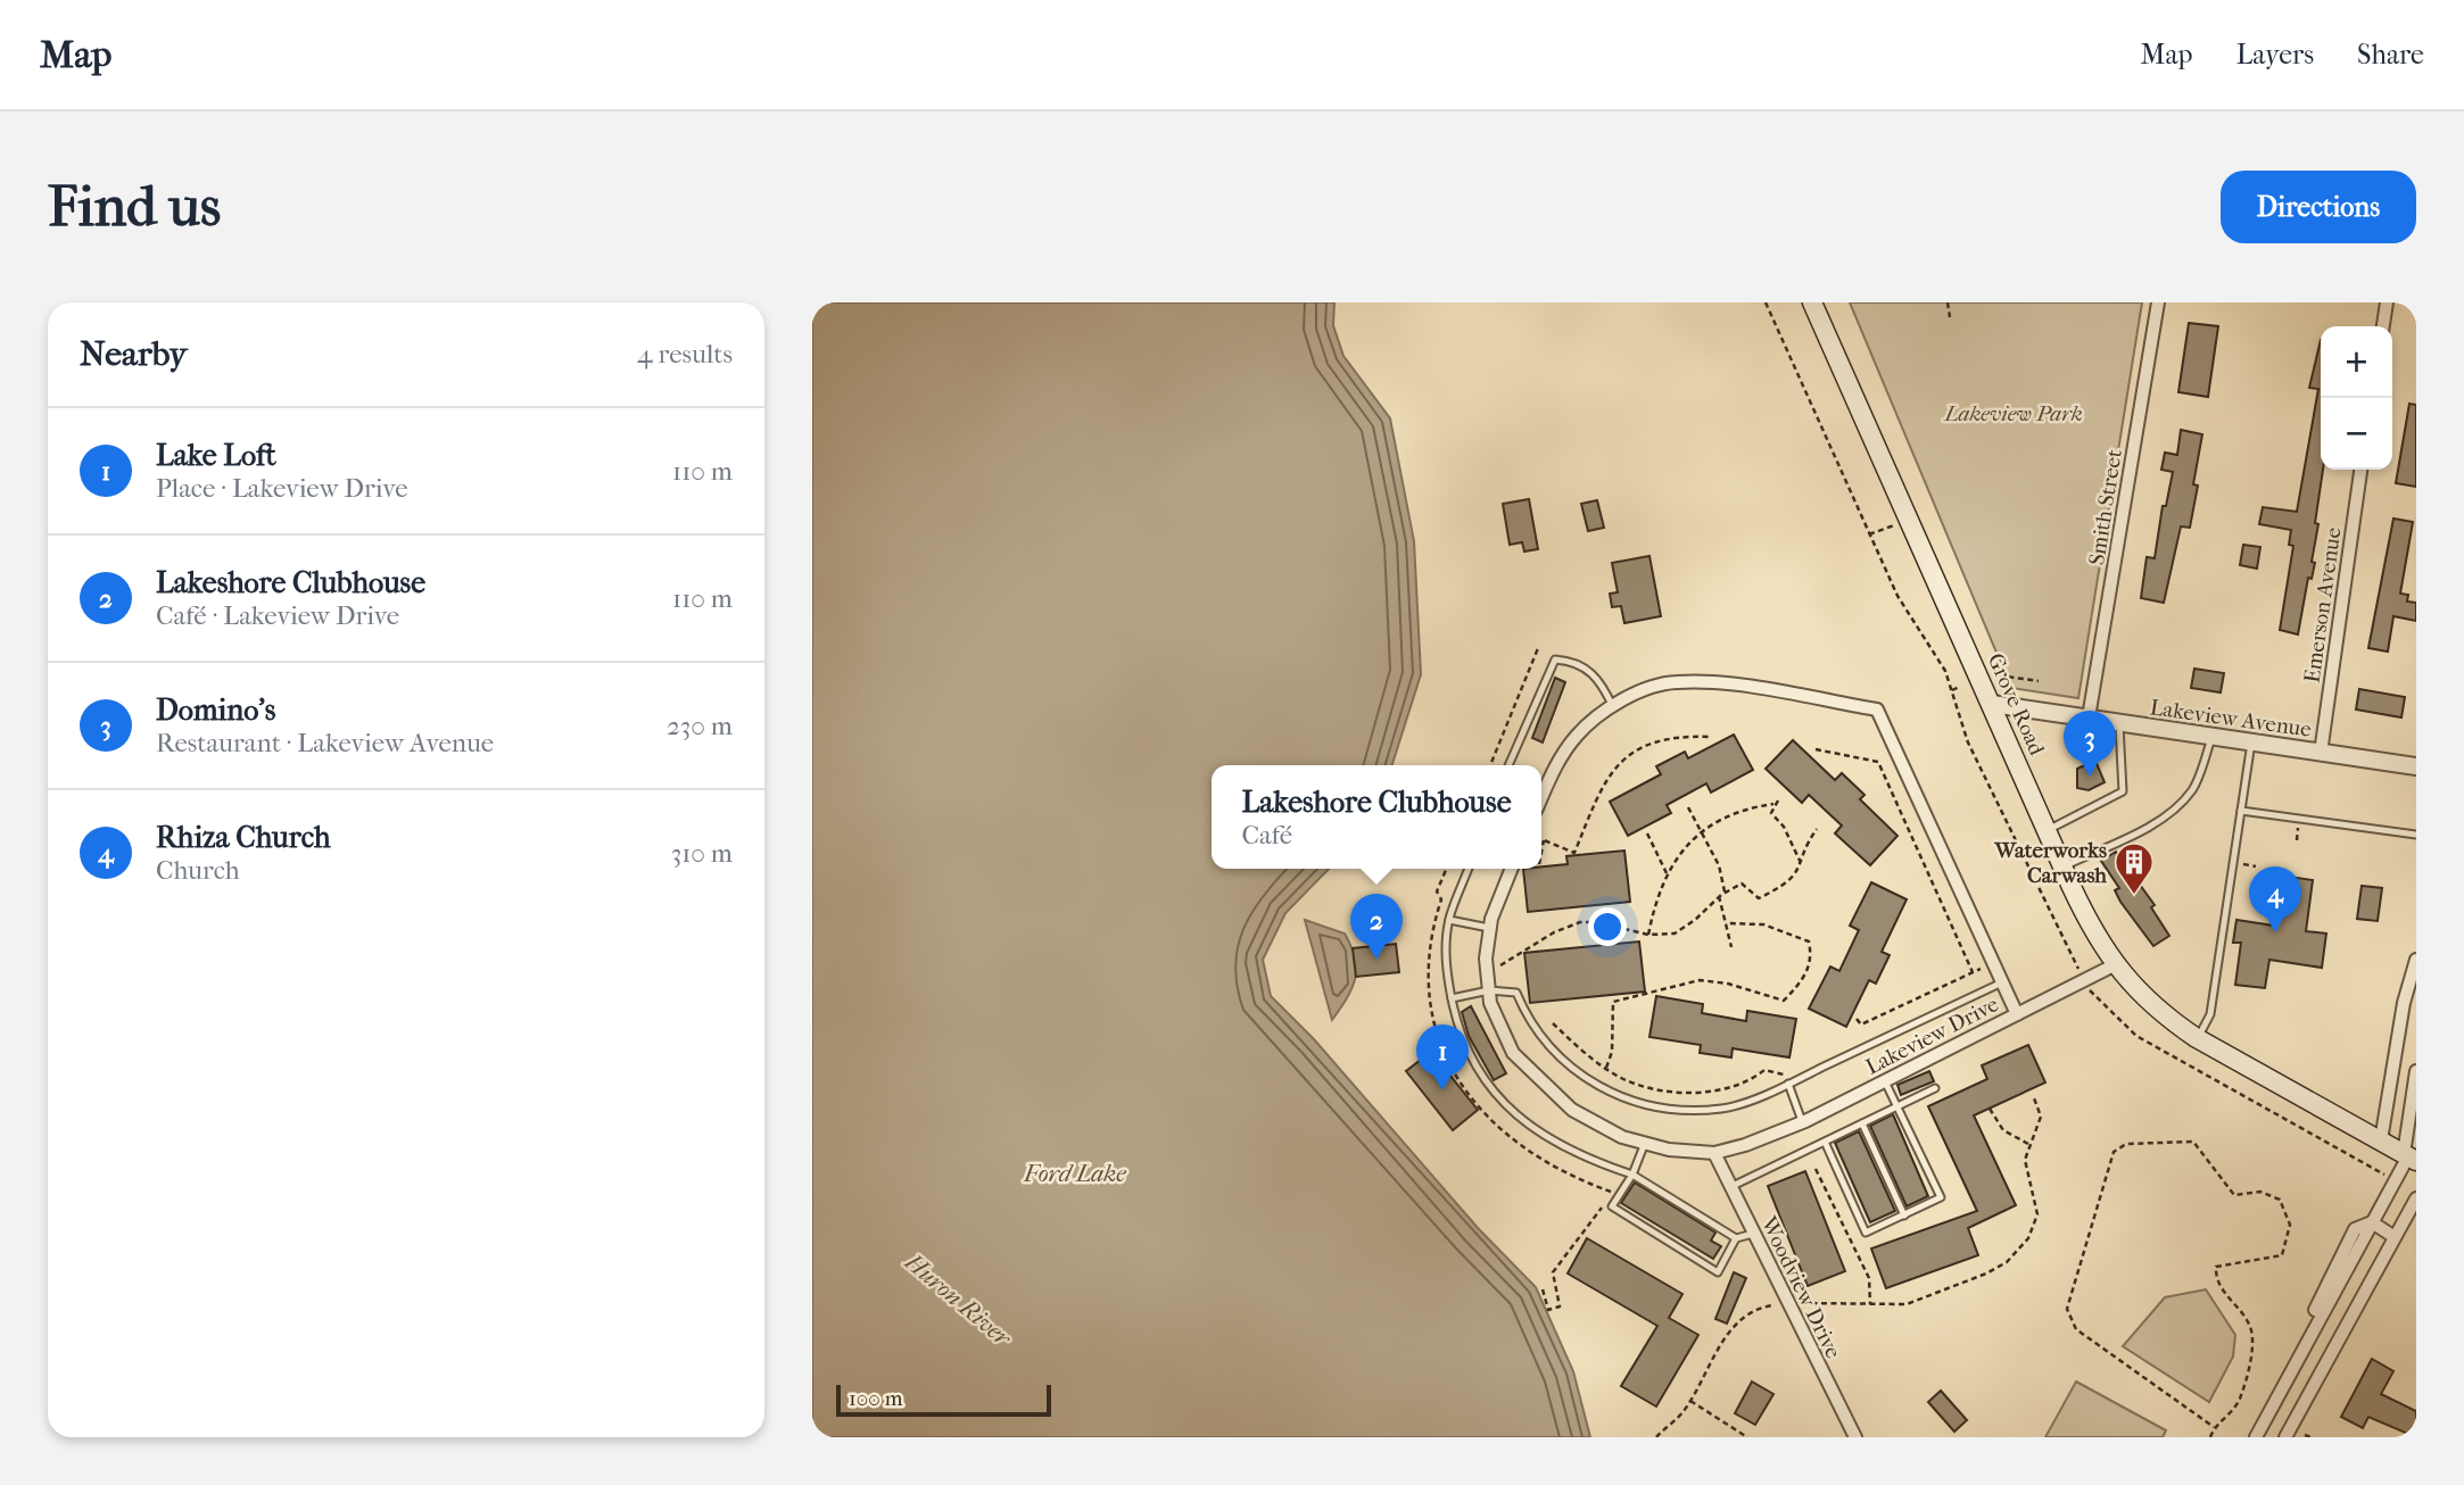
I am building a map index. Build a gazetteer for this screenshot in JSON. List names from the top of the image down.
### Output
{
  "streets": {
    "main road": ["Grove Road"],
    "street": [
      "Smith Street",
      "Emerson Avenue",
      "Lakeview Avenue",
      "Lakeview Drive",
      "Woodview Drive"
    ]
  },
  "crossings": [
    ["Smith Street", "Lakeview Avenue"],
    ["Emerson Avenue", "Lakeview Avenue"],
    ["Grove Road", "Lakeview Avenue"],
    ["Lakeview Drive", "Woodview Drive"]
  ],
  "water": ["Ford Lake", "Huron River"],
  "parks": ["Lakeview Park"],
  "places": {
    "building": ["Waterworks Carwash"]
  },
  "scale_bar": "100 m",
  "page": {
    "header": "Map",
    "nav": ["Map", "Layers", "Share"],
    "buttons": "Directions",
    "title": "Find us",
    "heading": ["Nearby", "4 results"],
    "map_buttons": ["+", "−"],
    "list": [
      {
        "mark": "1",
        "name": "Lake Loft",
        "note": "Place · Lakeview Drive",
        "value": "110 m"
      },
      {
        "mark": "2",
        "name": "Lakeshore Clubhouse",
        "note": "Café · Lakeview Drive",
        "value": "110 m"
      },
      {
        "mark": "3",
        "name": "Domino's",
        "note": "Restaurant · Lakeview Avenue",
        "value": "230 m"
      },
      {
        "mark": "4",
        "name": "Rhiza Church",
        "note": "Church",
        "value": "310 m"
      }
    ],
    "pins": [
      "3",
      "4",
      "2",
      "1"
    ],
    "popup": ["Lakeshore Clubhouse", "Café"],
    "scale": "100 m"
  }
}
